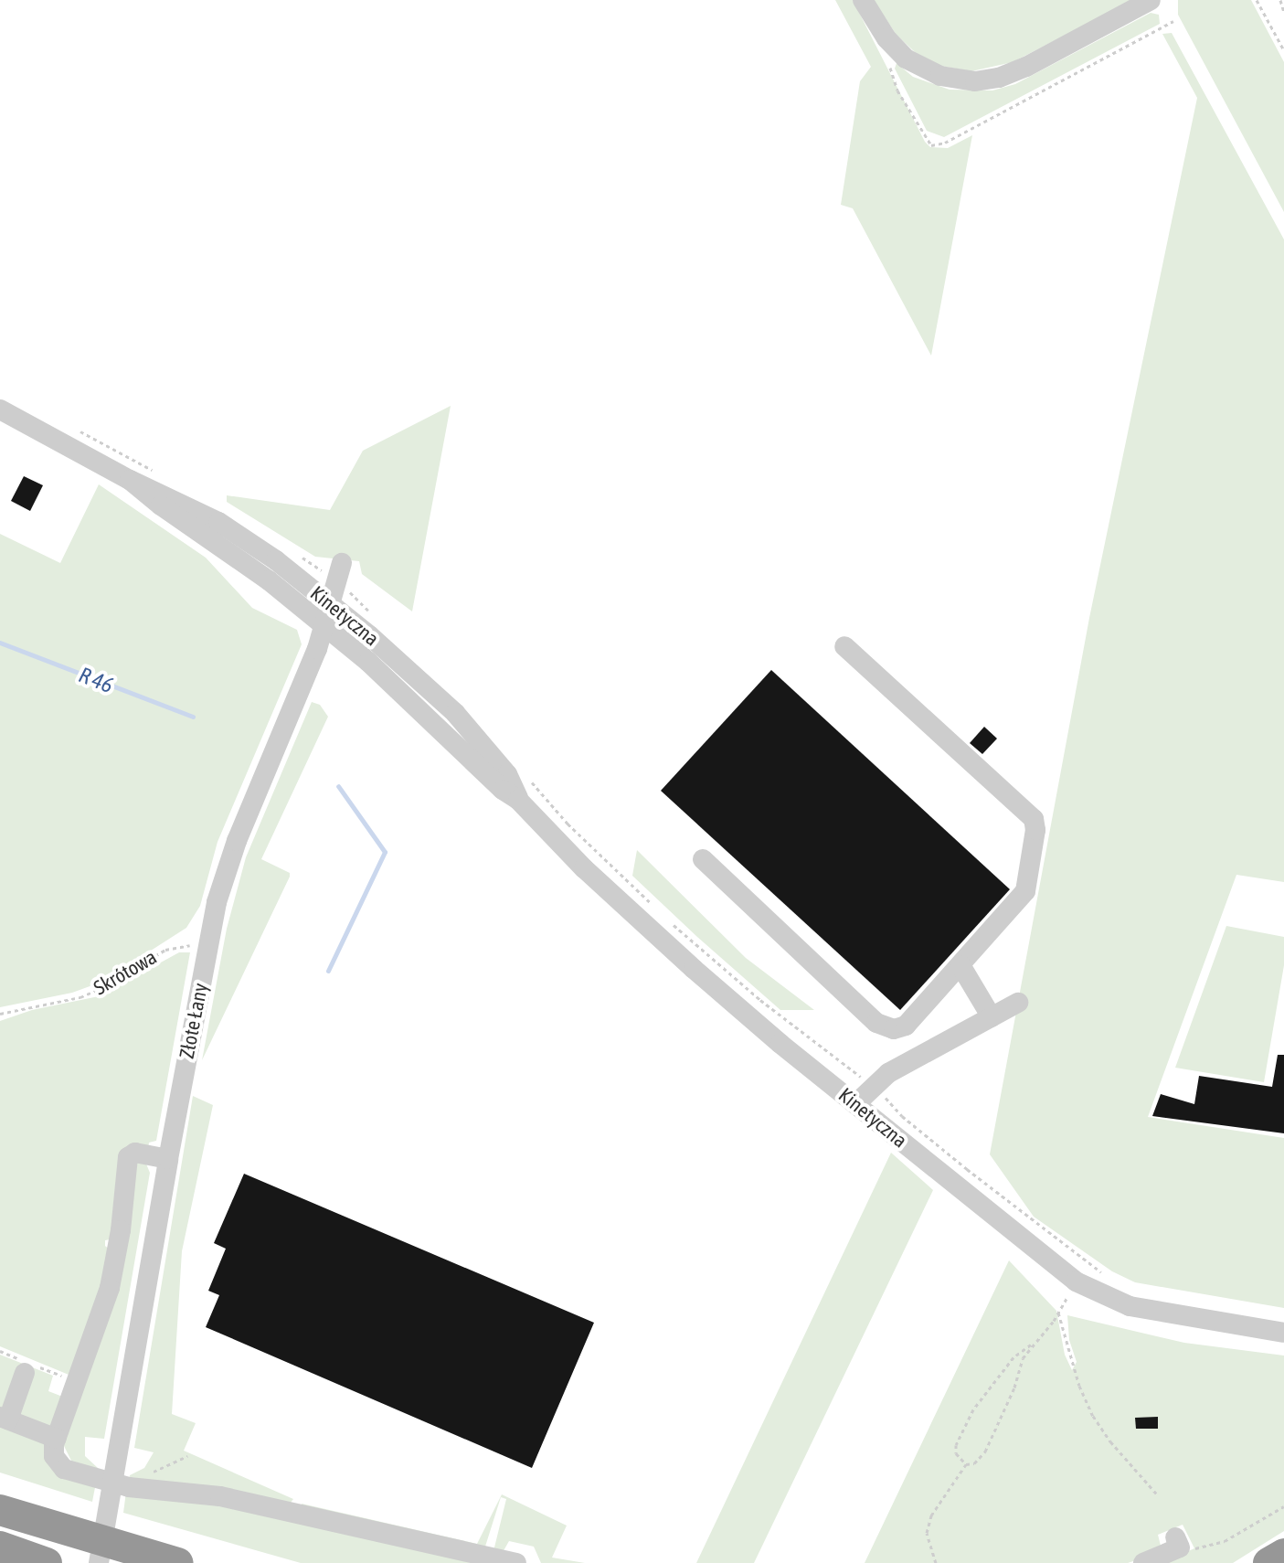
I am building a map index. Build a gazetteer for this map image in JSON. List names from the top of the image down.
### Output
{
  "streets": {
    "street": ["Kinetyczna", "Złote Łany"],
    "path": ["Skrótowa"]
  },
  "crossings": [
    ["Kinetyczna", "Złote Łany"],
    ["Skrótowa", "Złote Łany"]
  ],
  "water": ["R 46"]
}
